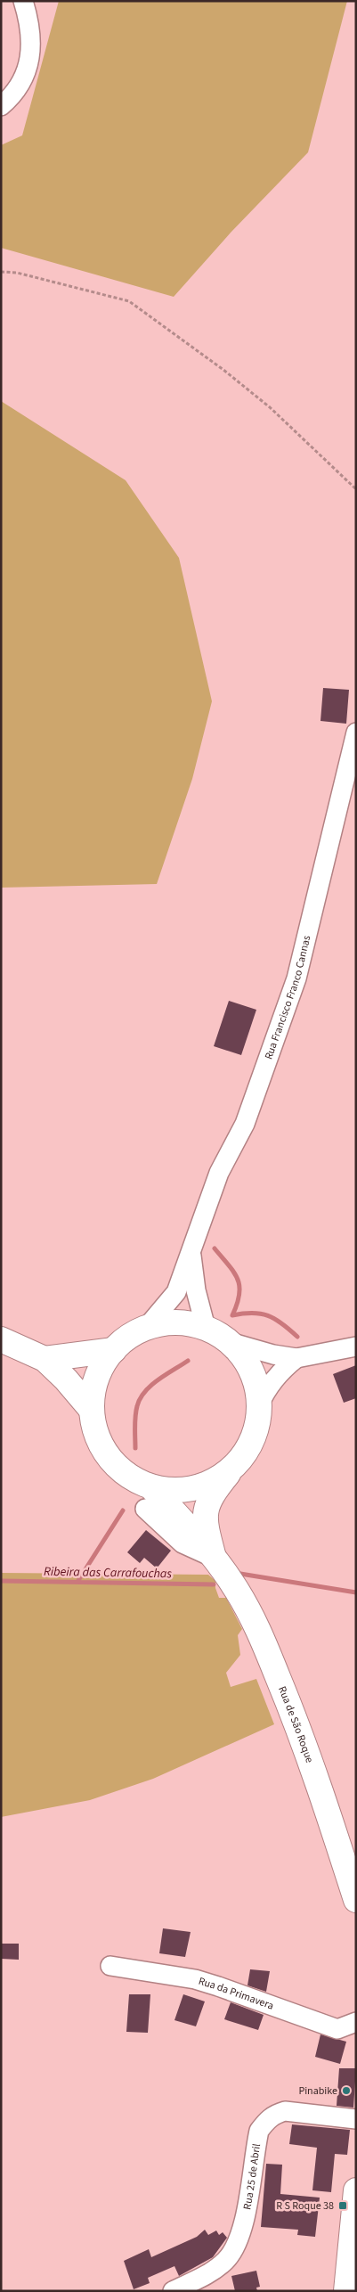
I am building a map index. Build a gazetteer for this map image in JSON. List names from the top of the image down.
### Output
{
  "streets": {
    "main road": ["Rua de São Roque"],
    "street": ["Rua Francisco Franco Cannas", "Rua da Primavera", "Rua 25 de Abril"]
  },
  "crossings": [
    ["Rua Francisco Franco Cannas", "Rua de São Roque"]
  ],
  "water": ["Ribeira das Carrafouchas"],
  "places": {
    "other": ["Pinabike"],
    "transit": ["R S Roque 38"]
  }
}
